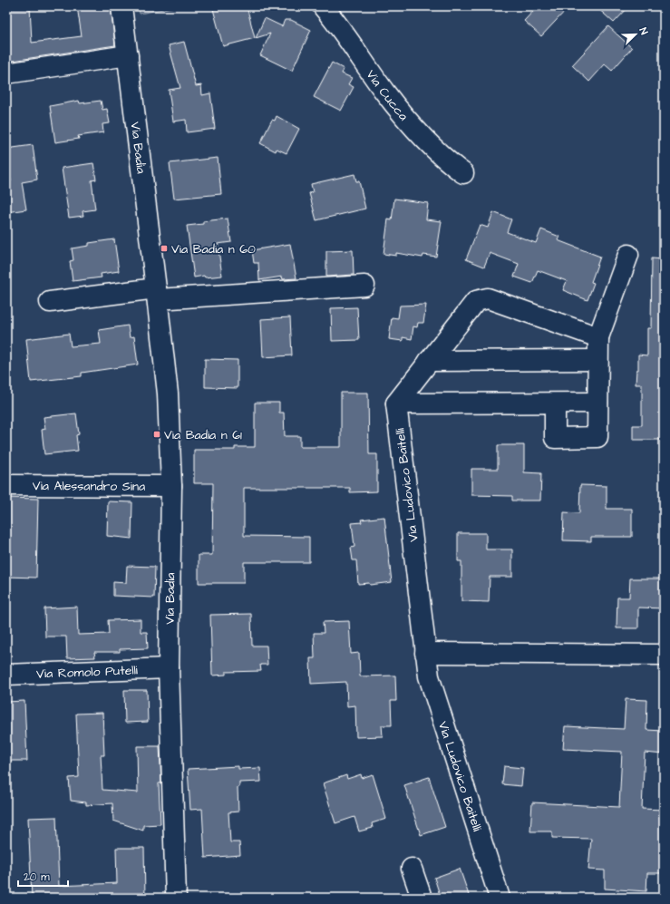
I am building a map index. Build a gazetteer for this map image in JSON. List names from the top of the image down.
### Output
{
  "streets": {
    "street": [
      "Via Cucca",
      "Via Badia",
      "Via Alessandro Sina",
      "Via Ludovico Baitelli",
      "Via Romolo Putelli"
    ]
  },
  "crossings": [
    ["Via Badia", "Via Alessandro Sina"],
    ["Via Badia", "Via Romolo Putelli"]
  ],
  "places": {
    "transit": ["Via Badia n 60", "Via Badia n 61"]
  },
  "scale_bar": "20 m",
  "north": "top right"
}
